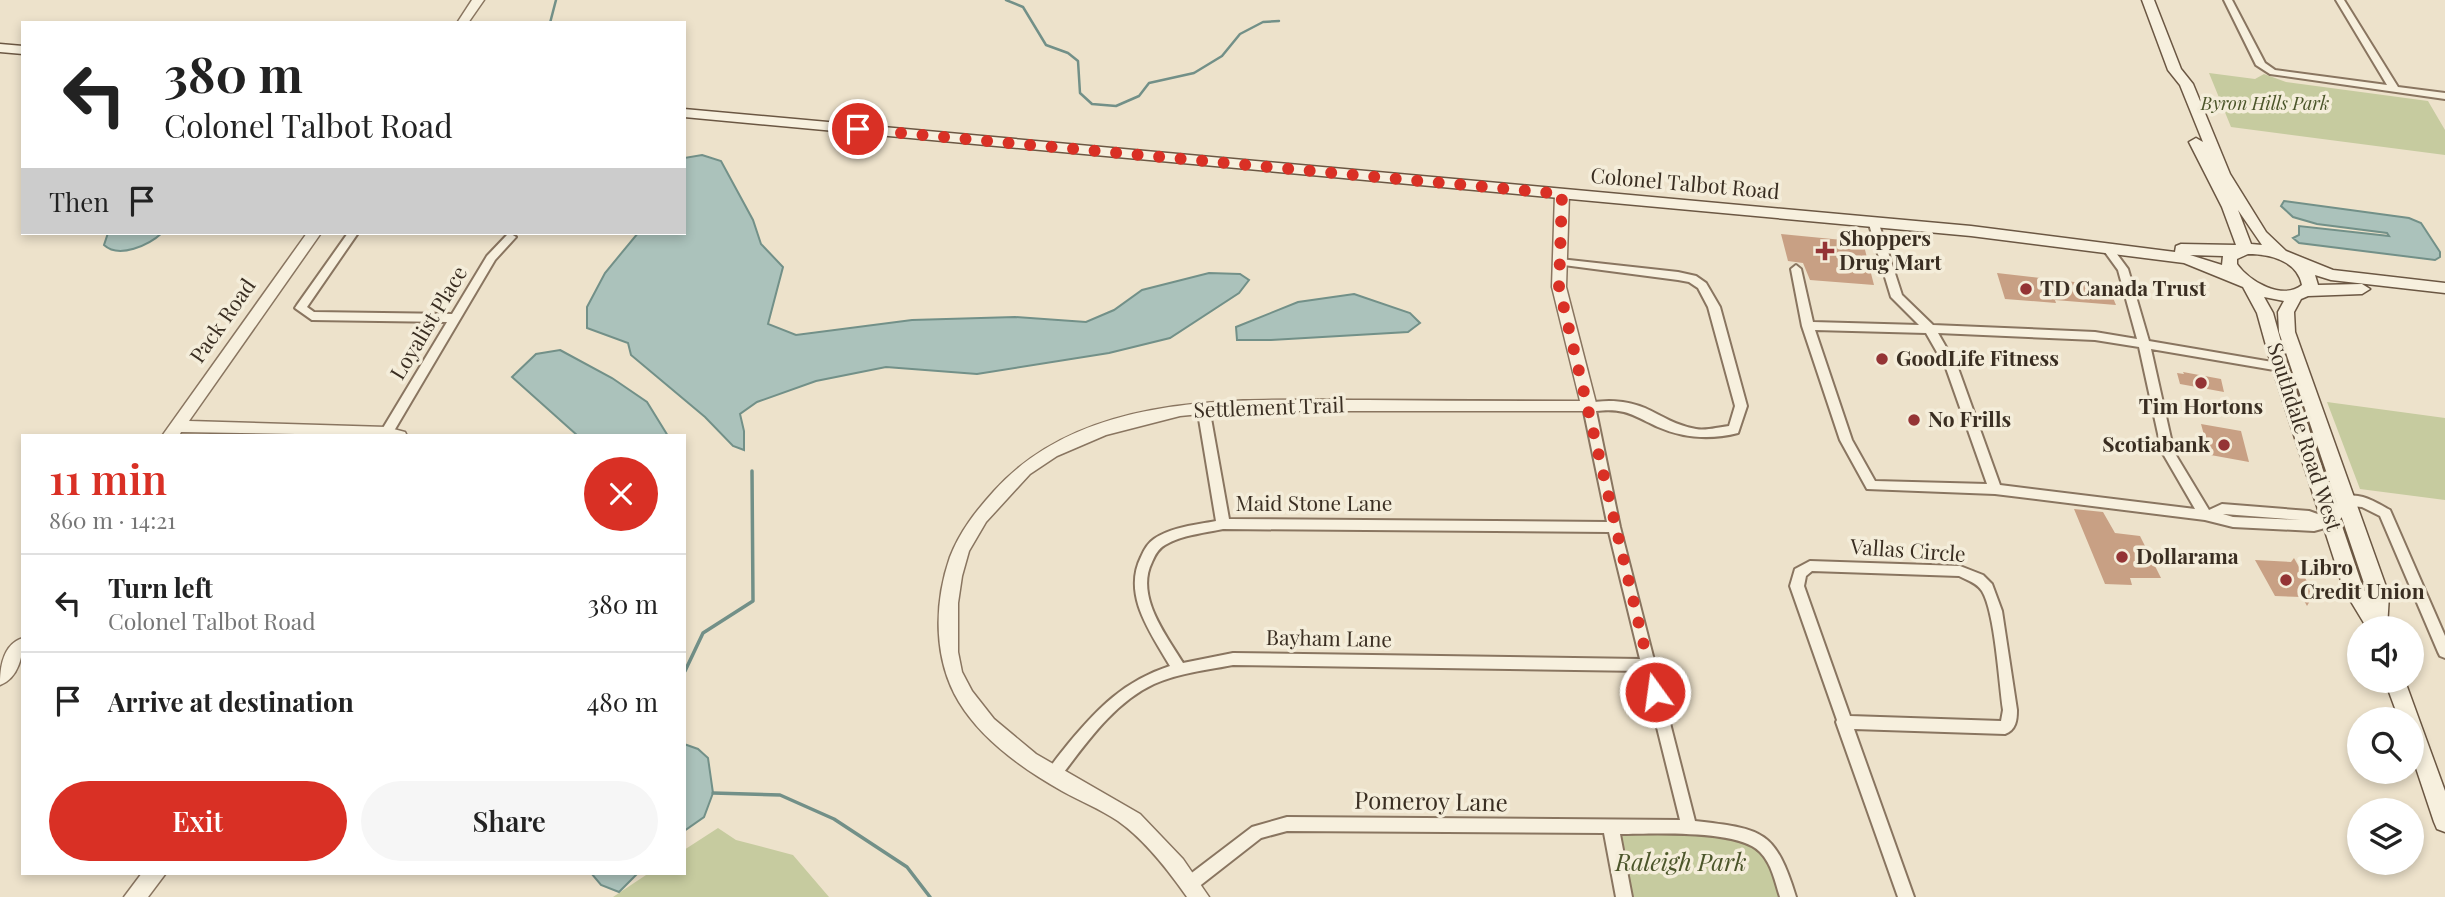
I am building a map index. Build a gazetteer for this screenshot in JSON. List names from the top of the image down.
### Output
{
  "streets": {
    "main road": ["Colonel Talbot Road", "Southdale Road West"],
    "street": [
      "Pack Road",
      "Loyalist Place",
      "Settlement Trail",
      "Maid Stone Lane",
      "Vallas Circle",
      "Bayham Lane",
      "Pomeroy Lane"
    ]
  },
  "crossings": [
    ["Colonel Talbot Road", "Southdale Road West"],
    ["Settlement Trail", "Bayham Lane"],
    ["Settlement Trail", "Pomeroy Lane"],
    ["Maid Stone Lane", "Bayham Lane"]
  ],
  "parks": ["Byron Hills Park", "Raleigh Park"],
  "places": {
    "health": ["Shoppers Drug Mart"],
    "other": [
      "TD Canada Trust",
      "GoodLife Fitness",
      "Tim Hortons",
      "No Frills",
      "Scotiabank",
      "Dollarama",
      "Libro Credit Union"
    ]
  },
  "page": {
    "turn": ["380 m", "Colonel Talbot Road"],
    "then": "Then",
    "heading": ["11 min", "860 m · 14:21"],
    "list": [
      {
        "name": "Turn left",
        "note": "Colonel Talbot Road",
        "value": "380 m"
      },
      {
        "name": "Arrive at destination",
        "value": "480 m"
      }
    ],
    "buttons": ["Exit", "Share"]
  }
}
